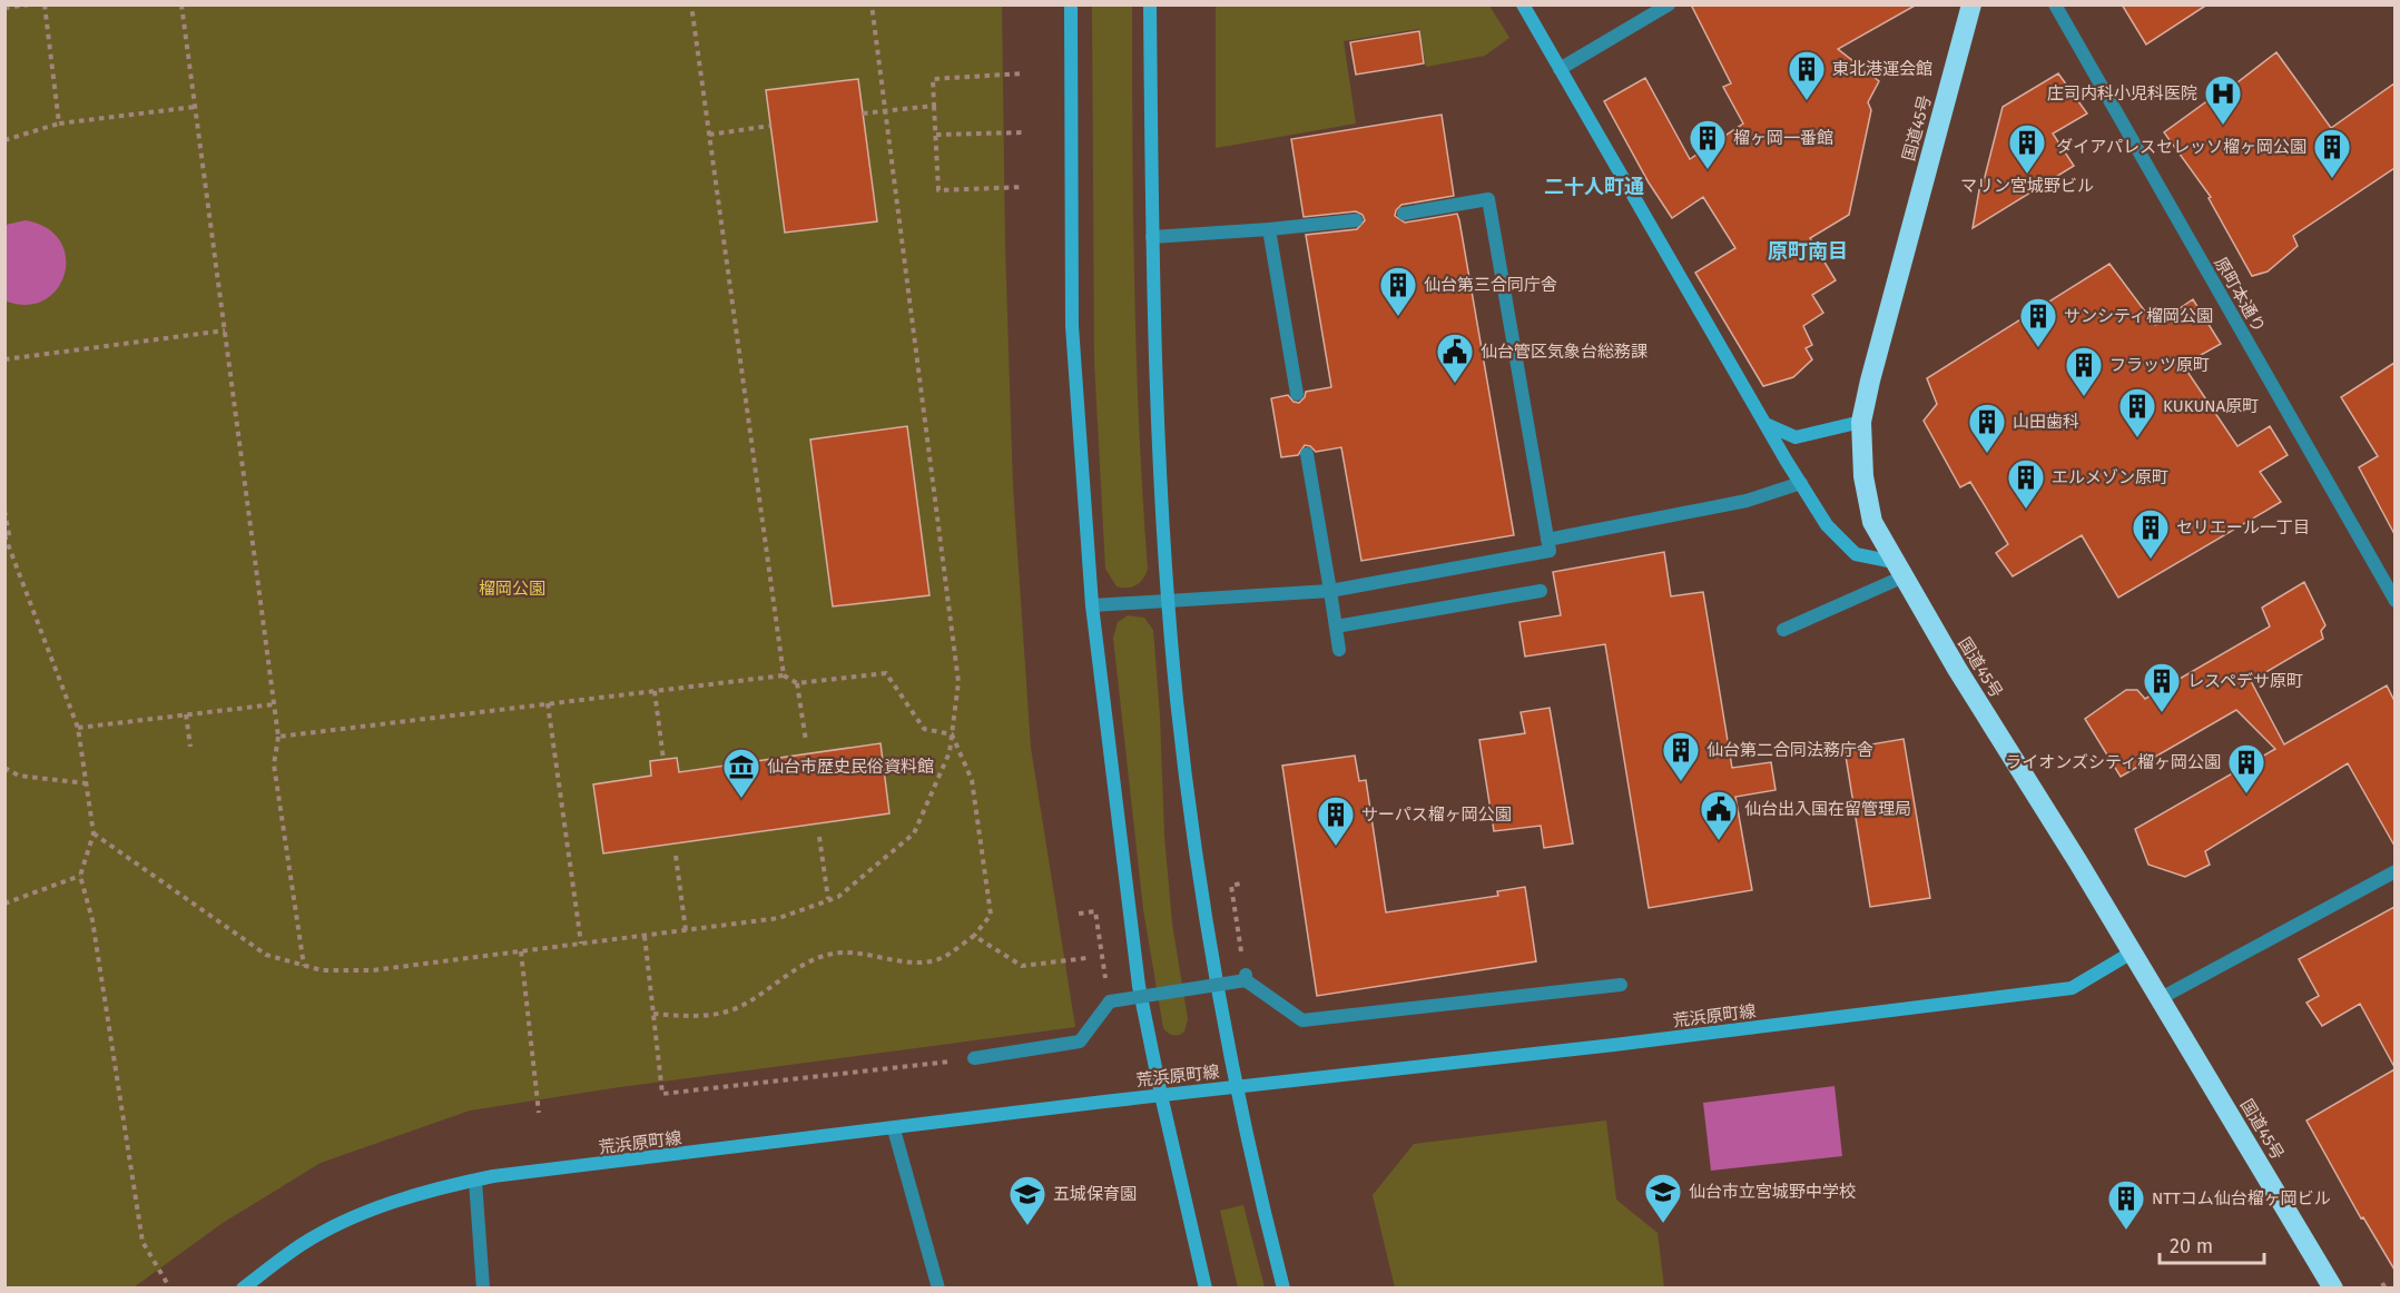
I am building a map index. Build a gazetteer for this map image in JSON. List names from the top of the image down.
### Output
{
  "streets": {
    "highway": ["国道45号"],
    "street": ["原町本通り", "荒浜原町線"]
  },
  "crossings": [
    ["国道45号", "荒浜原町線"]
  ],
  "districts": ["二十人町通", "原町南目"],
  "parks": ["榴岡公園"],
  "places": {
    "building": [
      "東北港運会館",
      "榴ヶ岡一番館",
      "マリン宮城野ビル",
      "ダイアパレスセレッソ榴ヶ岡公園",
      "仙台第三合同庁舎",
      "サンシティ榴岡公園",
      "フラッツ原町",
      "KUKUNA原町",
      "山田歯科",
      "エルメゾン原町",
      "セリエール一丁目",
      "レスペデサ原町",
      "仙台第二合同法務庁舎",
      "ライオンズシティ榴ヶ岡公園",
      "サーパス榴ヶ岡公園",
      "NTTコム仙台榴ヶ岡ビル"
    ],
    "hospital": ["庄司内科小児科医院"],
    "public building": ["仙台管区気象台総務課", "仙台出入国在留管理局"],
    "museum": ["仙台市歴史民俗資料館"],
    "school or university": ["仙台市立宮城野中学校", "五城保育園"]
  },
  "scale_bar": "20 m"
}
